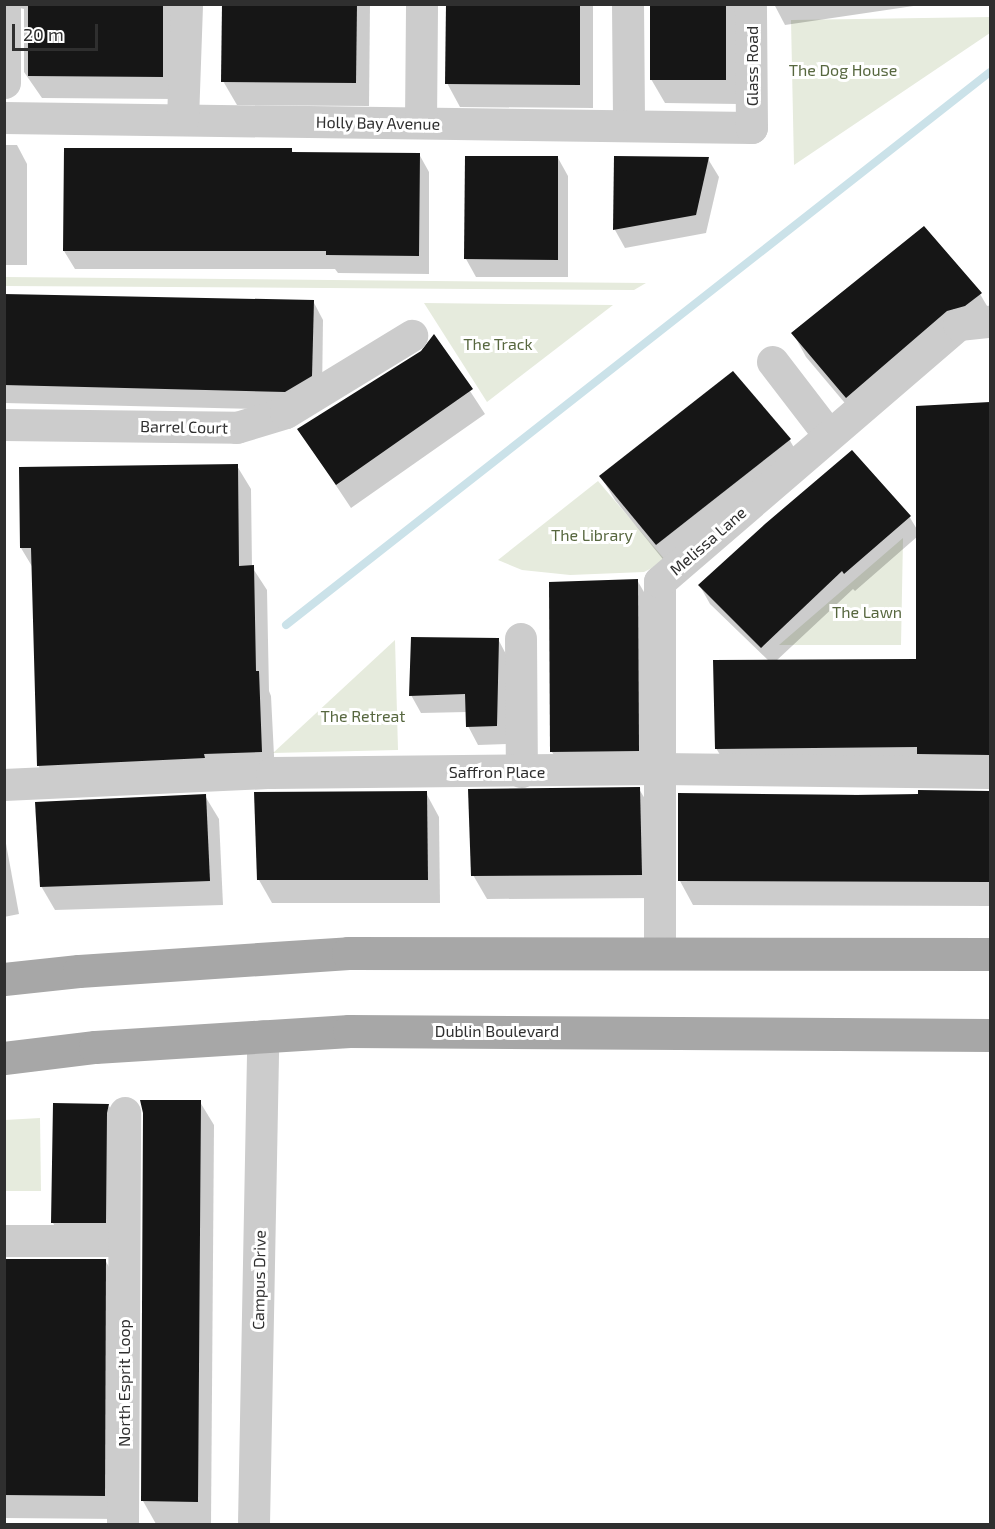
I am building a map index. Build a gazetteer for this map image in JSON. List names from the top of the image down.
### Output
{
  "streets": {
    "main road": ["Dublin Boulevard"],
    "street": [
      "Glass Road",
      "Holly Bay Avenue",
      "Barrel Court",
      "Melissa Lane",
      "Saffron Place",
      "Campus Drive",
      "North Esprit Loop"
    ]
  },
  "crossings": [
    ["Glass Road", "Holly Bay Avenue"],
    ["Melissa Lane", "Saffron Place"],
    ["Dublin Boulevard", "Campus Drive"]
  ],
  "parks": [
    "The Dog House",
    "The Track",
    "The Library",
    "The Lawn",
    "The Retreat"
  ],
  "scale_bar": "20 m"
}
